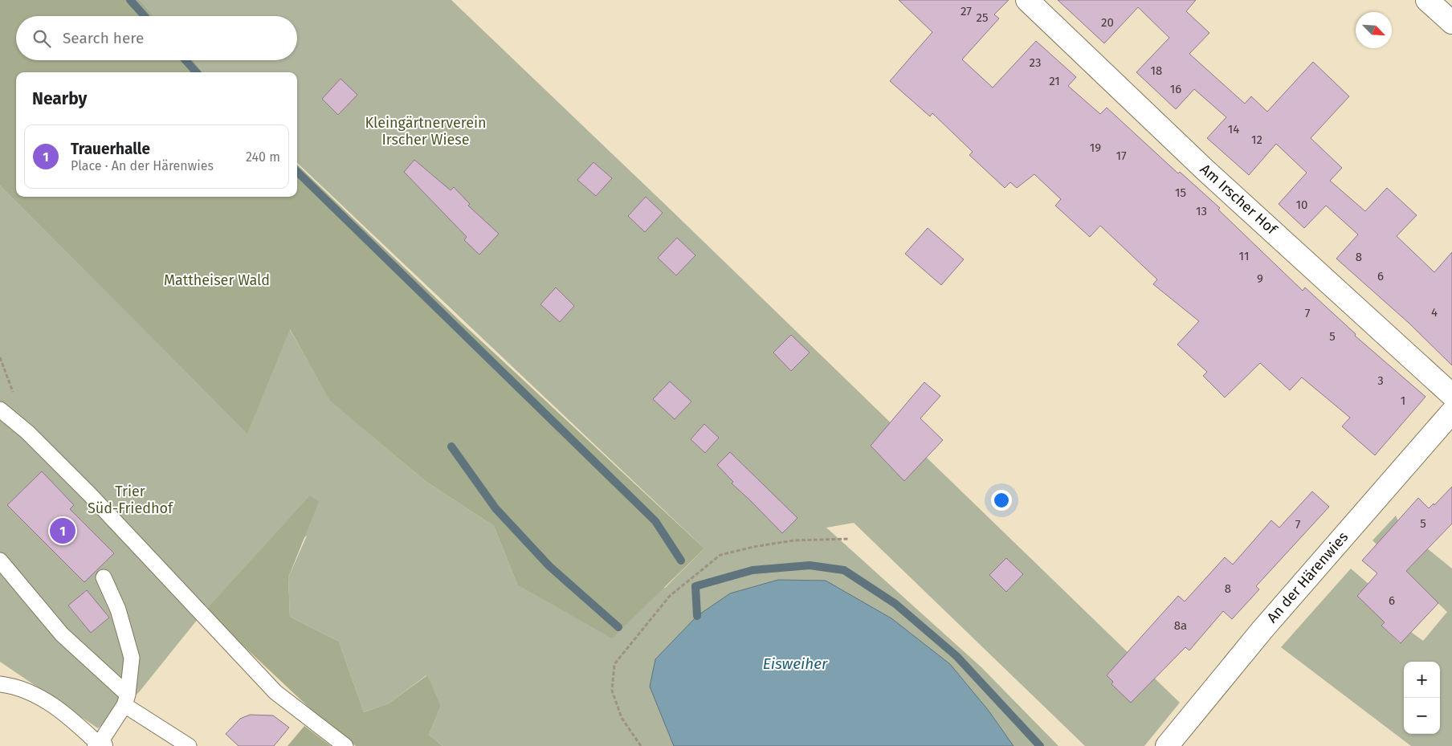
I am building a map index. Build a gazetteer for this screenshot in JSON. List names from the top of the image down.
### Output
{
  "streets": {
    "street": ["Am Irscher Hof", "An der Härenwies"]
  },
  "water": ["Eisweiher"],
  "parks": ["Kleingärtnerverein Irscher Wiese", "Mattheiser Wald", "Trier Süd-Friedhof"],
  "house_numbers": [
    "27",
    "25",
    "20",
    "23",
    "18",
    "21",
    "16",
    "14",
    "12",
    "19",
    "17",
    "15",
    "10",
    "13",
    "11",
    "8",
    "6",
    "9",
    "4",
    "7",
    "5",
    "3",
    "1",
    "5",
    "7",
    "8",
    "6",
    "8a"
  ],
  "north": "bottom right",
  "page": {
    "search": "Search here",
    "heading": "Nearby",
    "list": [
      {
        "mark": "1",
        "name": "Trauerhalle",
        "note": "Place · An der Härenwies",
        "value": "240 m"
      }
    ],
    "pins": "1",
    "map_buttons": ["+", "−"]
  }
}
